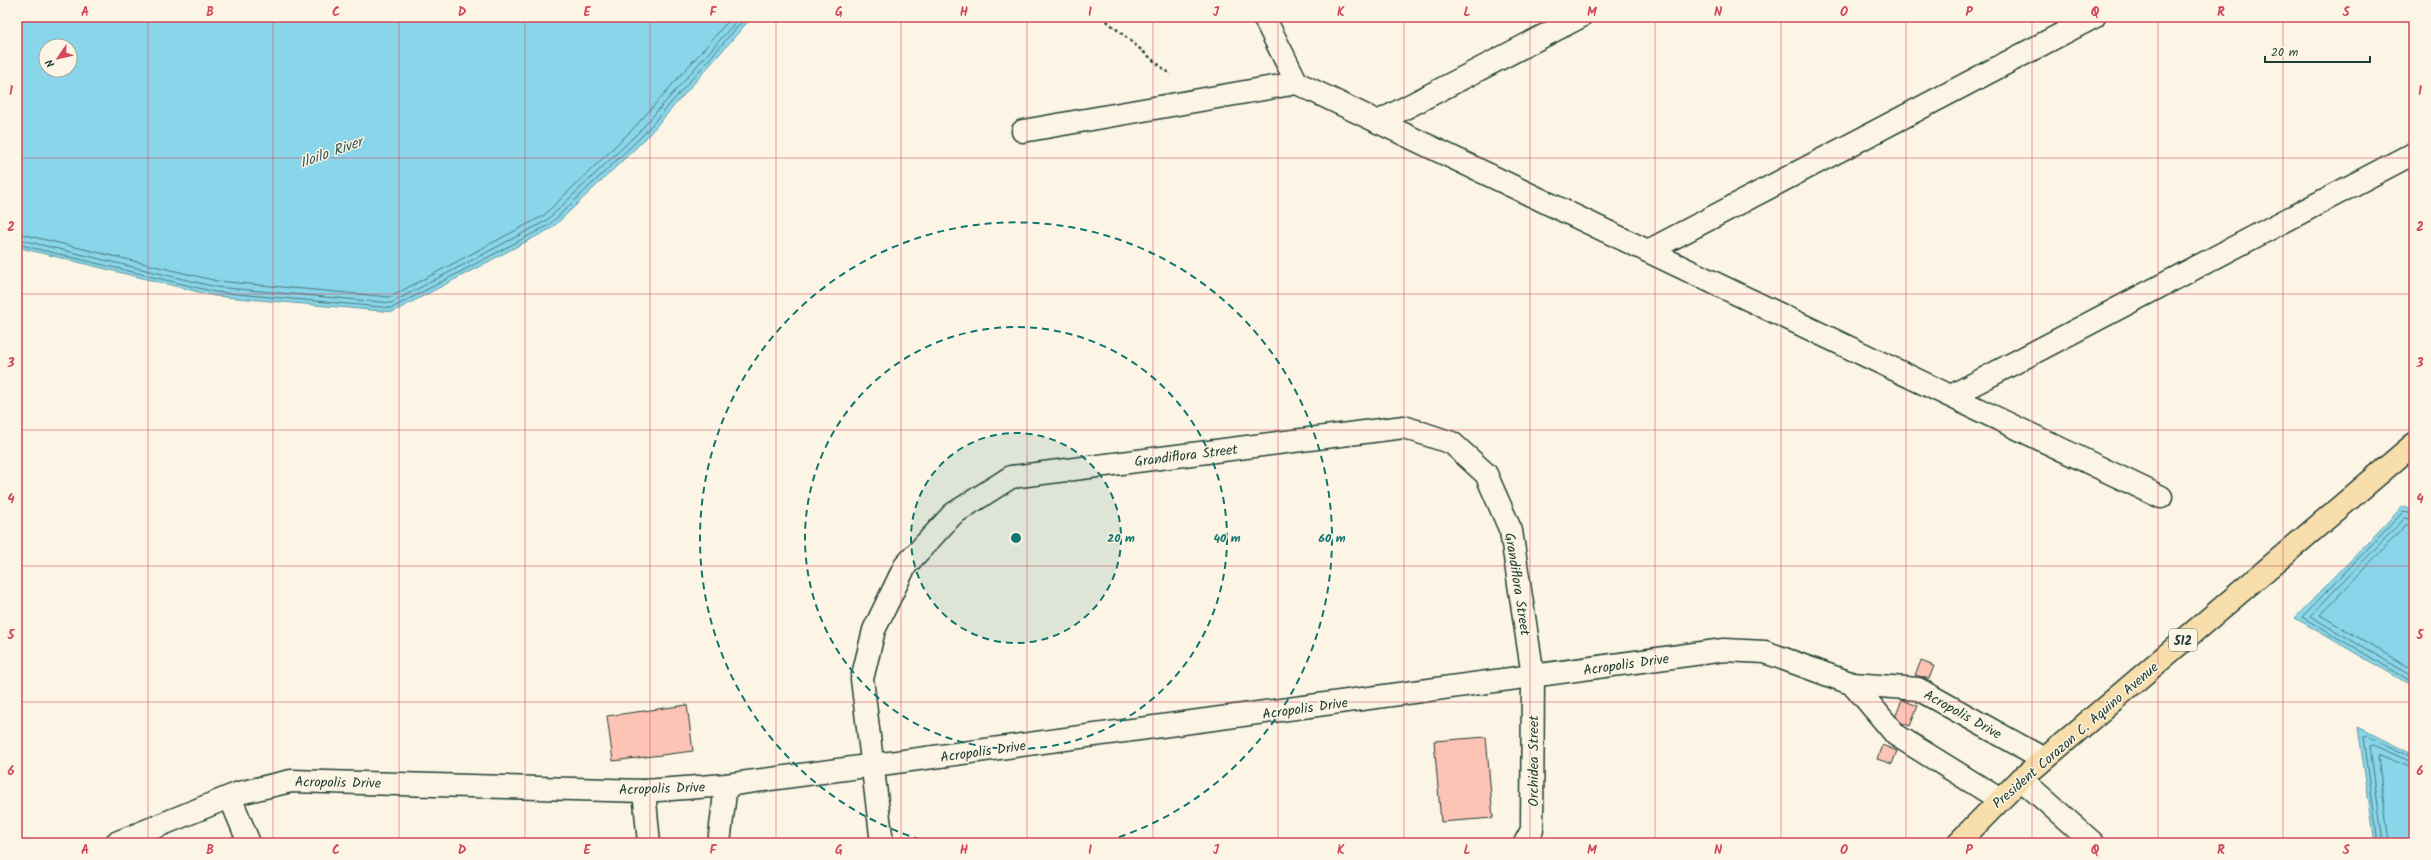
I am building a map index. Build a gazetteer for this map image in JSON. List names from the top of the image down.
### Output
{
  "streets": {
    "main road": ["512", "President Corazon C. Aquino Avenue"],
    "street": ["Grandiflora Street", "Acropolis Drive", "Orchidea Street"]
  },
  "crossings": [
    ["Grandiflora Street", "Acropolis Drive"],
    ["Grandiflora Street", "Orchidea Street"],
    ["Acropolis Drive", "President Corazon C. Aquino Avenue"],
    ["Acropolis Drive", "Orchidea Street"]
  ],
  "water": ["Iloilo River"],
  "scale_bar": "20 m",
  "north": "bottom left",
  "grid": {
    "columns": [
      "A",
      "B",
      "C",
      "D",
      "E",
      "F",
      "G",
      "H",
      "I",
      "J",
      "K",
      "L",
      "M",
      "N",
      "O",
      "P",
      "Q",
      "R",
      "S"
    ],
    "rows": [
      "1",
      "2",
      "3",
      "4",
      "5",
      "6"
    ]
  },
  "rings": ["20 m", "40 m", "60 m"]
}
